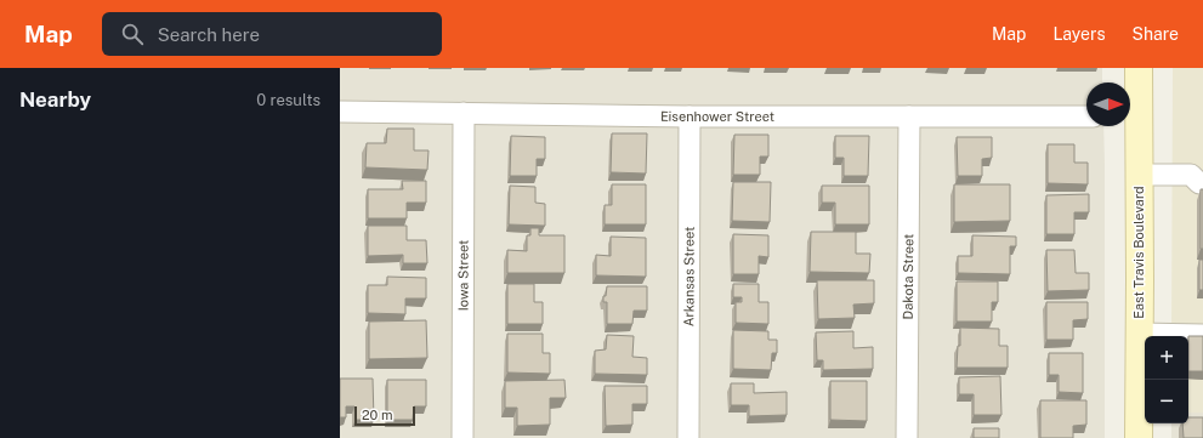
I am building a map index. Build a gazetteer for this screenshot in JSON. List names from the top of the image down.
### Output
{
  "streets": {
    "main road": ["East Travis Boulevard"],
    "street": [
      "Eisenhower Street",
      "Iowa Street",
      "Arkansas Street",
      "Dakota Street"
    ]
  },
  "crossings": [
    ["Eisenhower Street", "Iowa Street"],
    ["Eisenhower Street", "Arkansas Street"],
    ["Eisenhower Street", "Dakota Street"]
  ],
  "scale_bar": "20 m",
  "north": "right",
  "page": {
    "header": "Map",
    "search": "Search here",
    "nav": ["Map", "Layers", "Share"],
    "heading": ["Nearby", "0 results"],
    "map_buttons": ["+", "−"],
    "scale": "20 m"
  }
}
